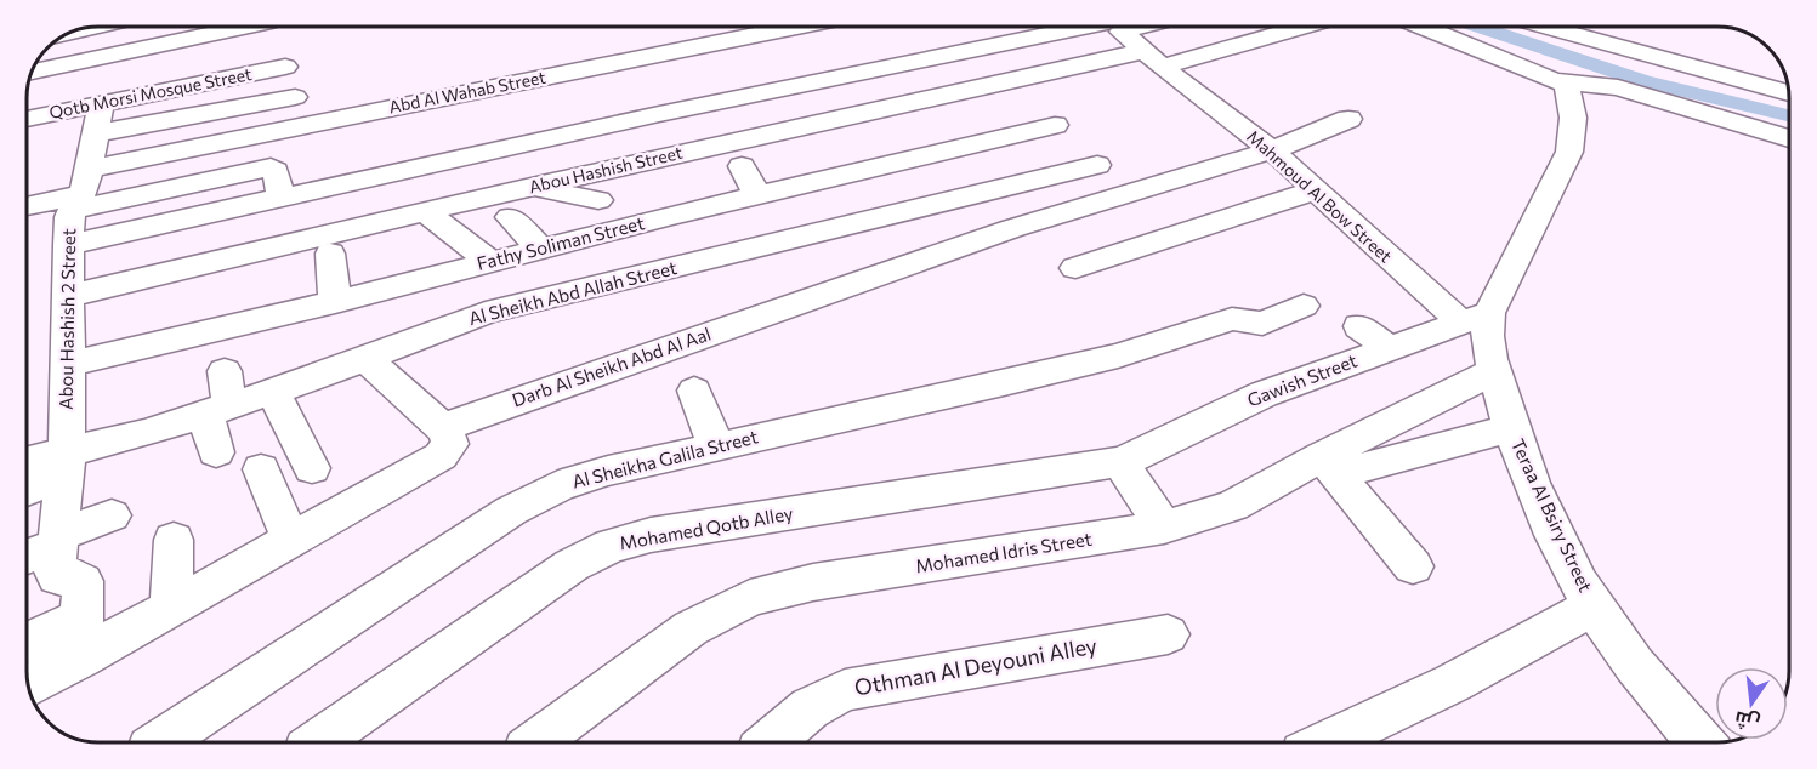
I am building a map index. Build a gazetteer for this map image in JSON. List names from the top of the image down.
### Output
{
  "streets": {
    "street": [
      "Abd Al Wahab Street",
      "Qotb Morsi Mosque Street",
      "Abou Hashish Street",
      "Mahmoud Al Bow Street",
      "Fathy Soliman Street",
      "Al Sheikh Abd Allah Street",
      "Abou Hashish 2 Street",
      "Darb Al Sheikh Abd Al Aal",
      "Gawish Street",
      "Al Sheikha Galila Street",
      "Teraa Al Bsiry Street",
      "Mohamed Qotb Alley",
      "Mohamed Idris Street",
      "Othman Al Deyouni Alley"
    ]
  },
  "crossings": [
    ["Abd Al Wahab Street", "Abou Hashish 2 Street"],
    ["Qotb Morsi Mosque Street", "Abou Hashish 2 Street"],
    ["Abou Hashish Street", "Mahmoud Al Bow Street"],
    ["Abou Hashish Street", "Abou Hashish 2 Street"],
    ["Mahmoud Al Bow Street", "Darb Al Sheikh Abd Al Aal"],
    ["Mahmoud Al Bow Street", "Gawish Street"],
    ["Mahmoud Al Bow Street", "Teraa Al Bsiry Street"],
    ["Fathy Soliman Street", "Abou Hashish 2 Street"],
    ["Al Sheikh Abd Allah Street", "Abou Hashish 2 Street"],
    ["Gawish Street", "Teraa Al Bsiry Street"],
    ["Gawish Street", "Mohamed Qotb Alley"],
    ["Teraa Al Bsiry Street", "Mohamed Idris Street"]
  ],
  "north": "bottom"
}
